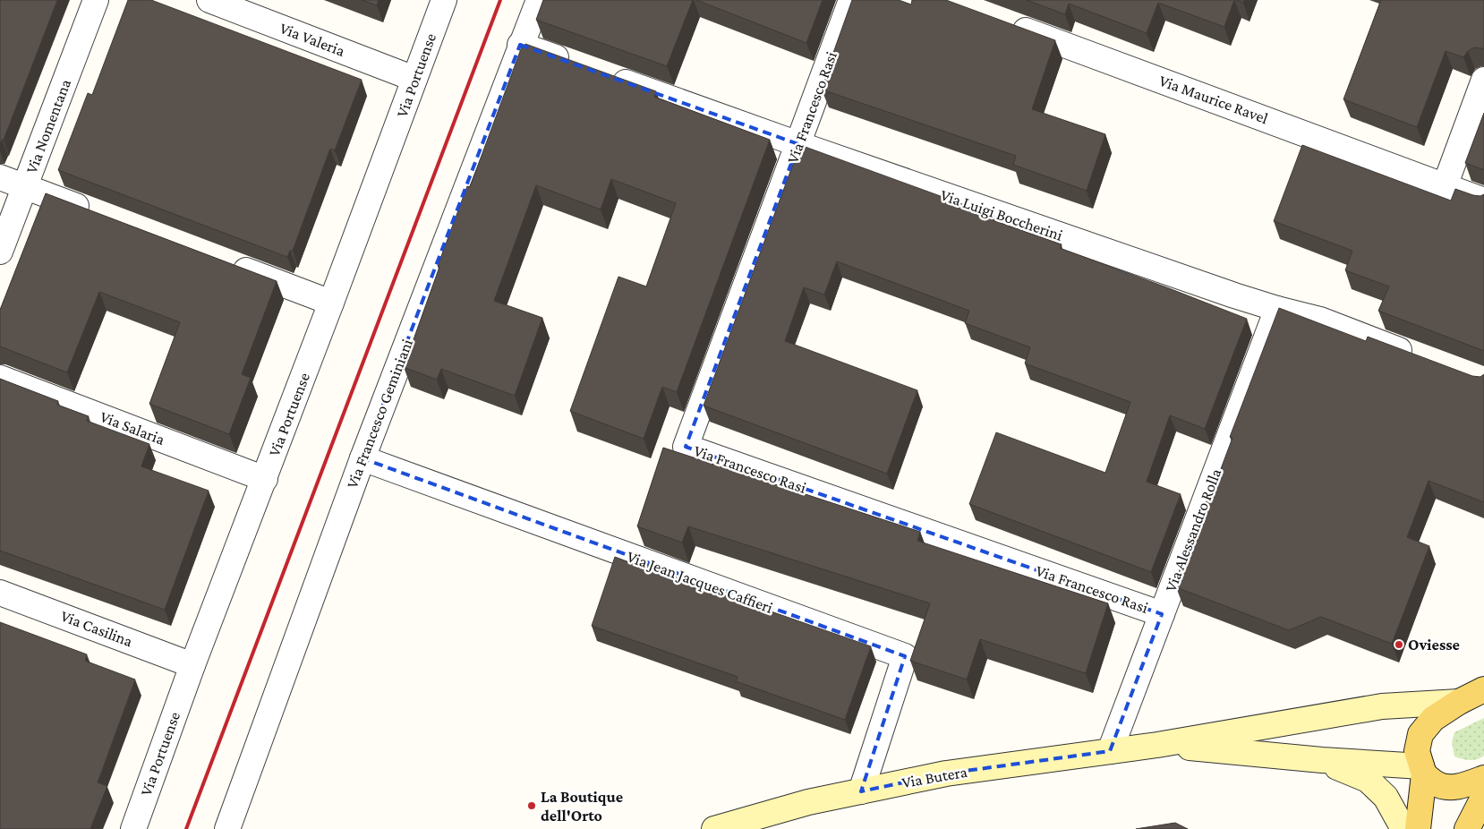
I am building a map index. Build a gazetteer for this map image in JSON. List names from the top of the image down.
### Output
{
  "streets": {
    "street": [
      "Via Valeria",
      "Via Portuense",
      "Via Maurice Ravel",
      "Via Francesco Rasi",
      "Via Nomentana",
      "Via Luigi Boccherini",
      "Via Francesco Geminiani",
      "Via Salaria",
      "Via Alessandro Rolla",
      "Via Jean Jacques Caffieri",
      "Via Casilina",
      "Via Butera"
    ]
  },
  "crossings": [
    ["Via Valeria", "Via Portuense"],
    ["Via Portuense", "Via Salaria"],
    ["Via Portuense", "Via Casilina"],
    ["Via Francesco Rasi", "Via Luigi Boccherini"],
    ["Via Francesco Rasi", "Via Alessandro Rolla"],
    ["Via Luigi Boccherini", "Via Alessandro Rolla"],
    ["Via Francesco Geminiani", "Via Jean Jacques Caffieri"],
    ["Via Alessandro Rolla", "Via Butera"],
    ["Via Jean Jacques Caffieri", "Via Butera"]
  ],
  "places": ["Oviesse", "La Boutique dell'Orto"]
}
